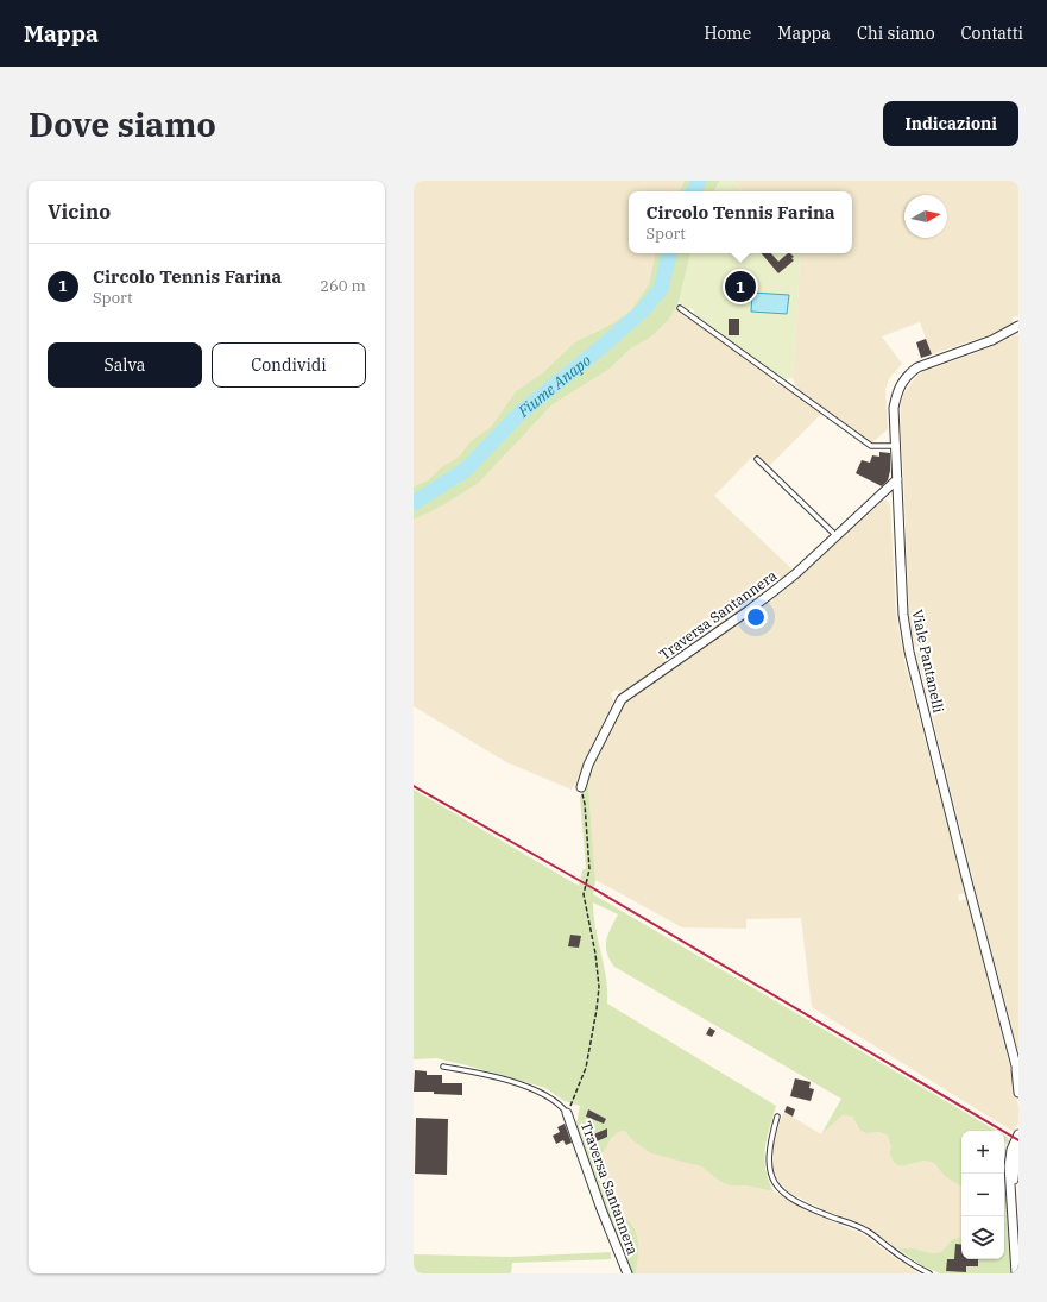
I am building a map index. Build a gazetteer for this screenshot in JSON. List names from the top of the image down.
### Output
{
  "streets": {
    "street": ["Traversa Santannera", "Viale Pantanelli"]
  },
  "crossings": [
    ["Traversa Santannera", "Viale Pantanelli"]
  ],
  "water": ["Fiume Anapo"],
  "north": "right",
  "page": {
    "header": "Mappa",
    "nav": [
      "Home",
      "Mappa",
      "Chi siamo",
      "Contatti"
    ],
    "buttons": [
      "Indicazioni",
      ["Salva", "Condividi"]
    ],
    "title": "Dove siamo",
    "heading": "Vicino",
    "popup": ["Circolo Tennis Farina", "Sport"],
    "list": [
      {
        "mark": "1",
        "name": "Circolo Tennis Farina",
        "note": "Sport",
        "value": "260 m"
      }
    ],
    "pins": "1",
    "map_buttons": ["+", "−"]
  }
}
